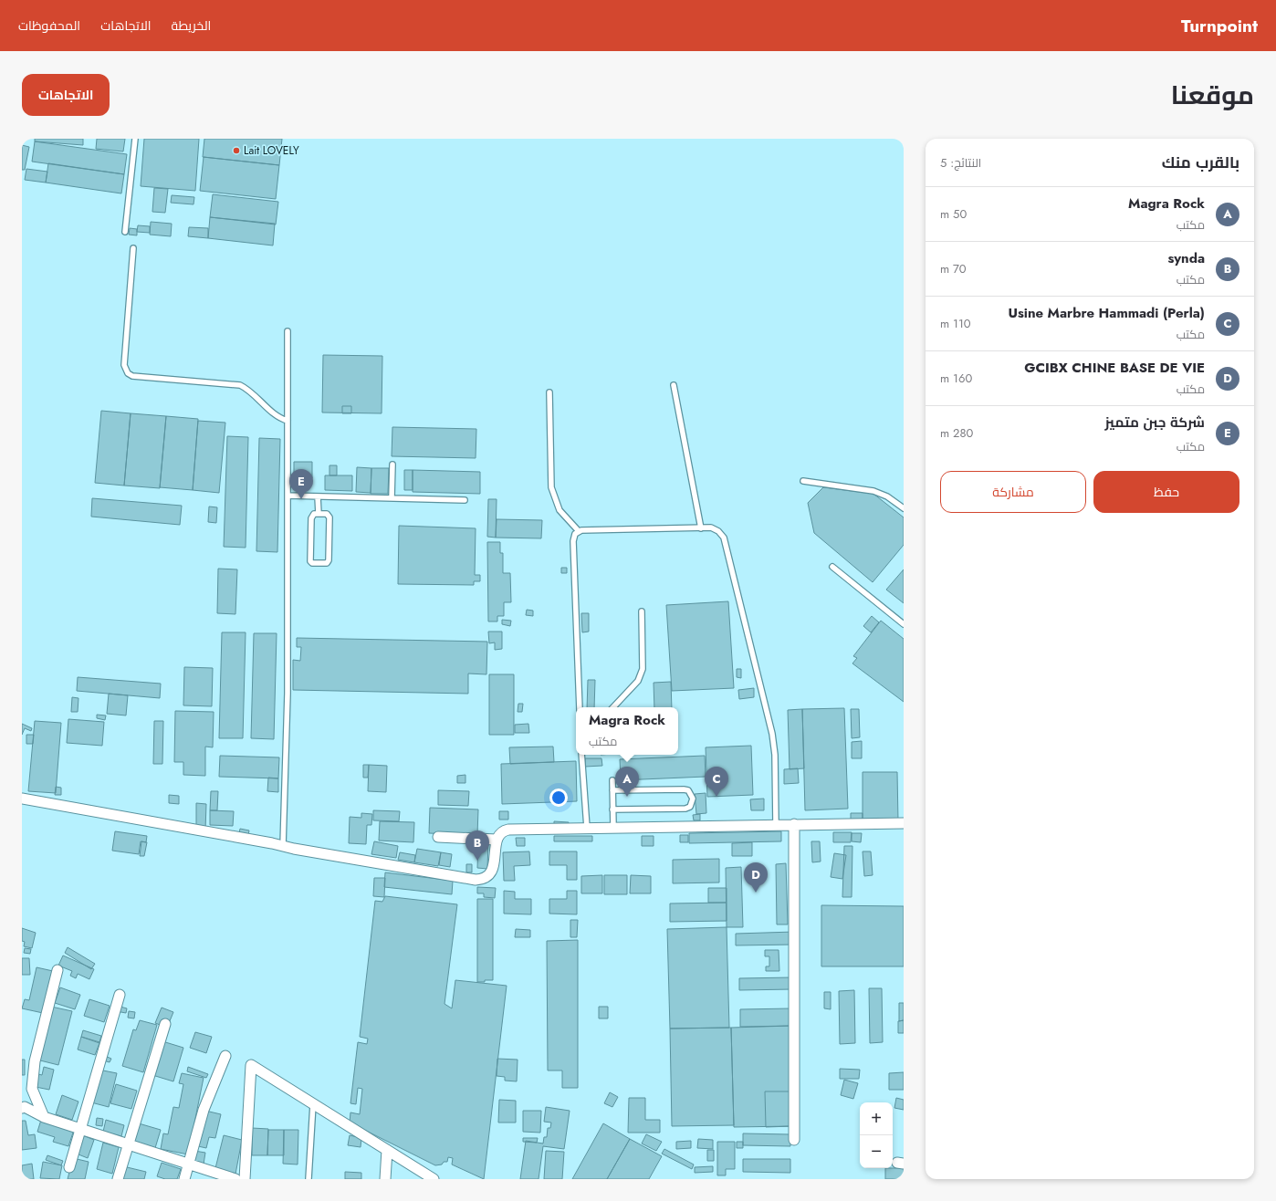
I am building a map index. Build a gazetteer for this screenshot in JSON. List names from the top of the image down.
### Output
{
  "places": ["Lait LOVELY"],
  "page": {
    "header": "Turnpoint",
    "nav": ["الخريطة", "الاتجاهات", "المحفوظات"],
    "title": "موقعنا",
    "buttons": [
      "الاتجاهات",
      ["حفظ", "مشاركة"]
    ],
    "heading": ["بالقرب منك", "النتائج: 5"],
    "list": [
      {
        "mark": "A",
        "name": "Magra Rock",
        "note": "مكتب",
        "value": "50 m"
      },
      {
        "mark": "B",
        "name": "synda",
        "note": "مكتب",
        "value": "70 m"
      },
      {
        "mark": "C",
        "name": "Usine Marbre Hammadi (Perla)",
        "note": "مكتب",
        "value": "110 m"
      },
      {
        "mark": "D",
        "name": "GCIBX CHINE BASE DE VIE",
        "note": "مكتب",
        "value": "160 m"
      },
      {
        "mark": "E",
        "name": "شركة جبن متميز",
        "note": "مكتب",
        "value": "280 m"
      }
    ],
    "pins": [
      "E",
      "A",
      "C",
      "B",
      "D"
    ],
    "popup": ["Magra Rock", "مكتب"],
    "map_buttons": ["+", "−"]
  }
}
